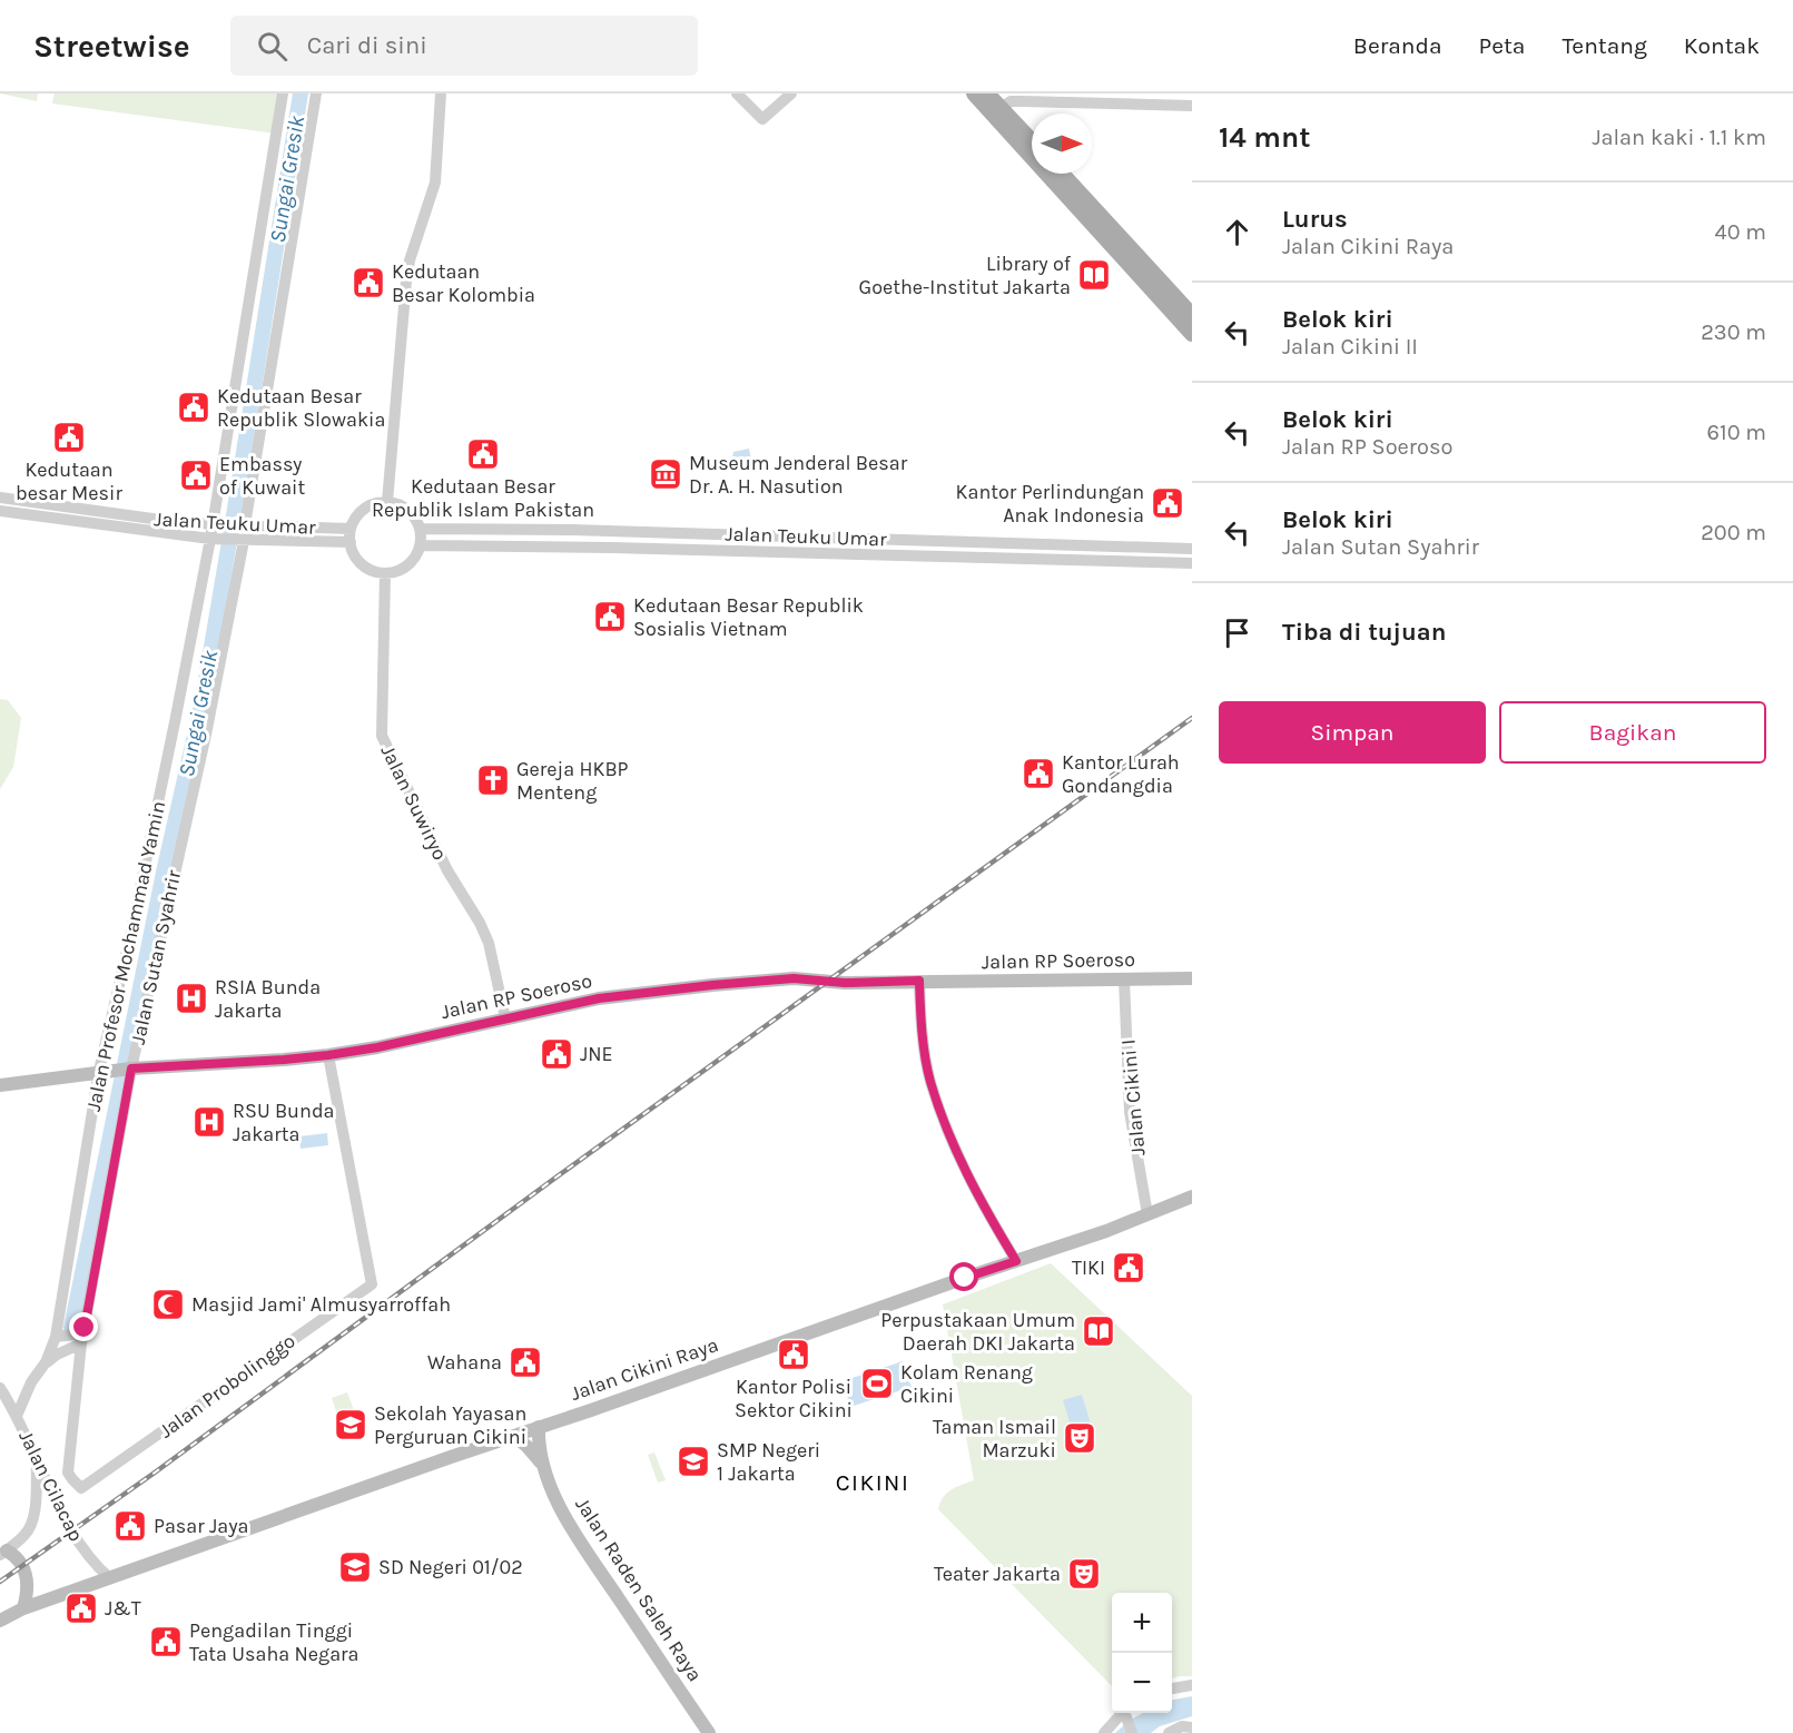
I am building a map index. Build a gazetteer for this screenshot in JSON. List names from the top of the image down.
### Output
{
  "streets": {
    "main road": ["Jalan RP Soeroso", "Jalan Cikini Raya", "Jalan Raden Saleh Raya"],
    "street": [
      "Jalan Teuku Umar",
      "Jalan Suwiryo",
      "Jalan Profesor Mochammad Yamin",
      "Jalan Sutan Syahrir",
      "Jalan Cikini I",
      "Jalan Probolinggo",
      "Jalan Cilacap"
    ]
  },
  "crossings": [
    ["Jalan Teuku Umar", "Jalan Suwiryo"],
    ["Jalan Teuku Umar", "Jalan Profesor Mochammad Yamin"],
    ["Jalan Teuku Umar", "Jalan Sutan Syahrir"],
    ["Jalan Suwiryo", "Jalan RP Soeroso"],
    ["Jalan Profesor Mochammad Yamin", "Jalan RP Soeroso"],
    ["Jalan Profesor Mochammad Yamin", "Jalan Cilacap"],
    ["Jalan Sutan Syahrir", "Jalan RP Soeroso"],
    ["Jalan Sutan Syahrir", "Jalan Probolinggo"],
    ["Jalan RP Soeroso", "Jalan Cikini I"],
    ["Jalan RP Soeroso", "Jalan Probolinggo"],
    ["Jalan Cikini I", "Jalan Cikini Raya"],
    ["Jalan Cikini Raya", "Jalan Cilacap"],
    ["Jalan Cikini Raya", "Jalan Raden Saleh Raya"]
  ],
  "districts": ["CIKINI"],
  "water": ["Sungai Gresik"],
  "places": {
    "library": ["Library of Goethe-Institut Jakarta", "Perpustakaan Umum Daerah DKI Jakarta"],
    "public building": [
      "Kedutaan Besar Kolombia",
      "Kedutaan Besar Republik Slowakia",
      "Kedutaan besar Mesir",
      "Kedutaan Besar Republik Islam Pakistan",
      "Embassy of Kuwait",
      "Kantor Perlindungan Anak Indonesia",
      "Kedutaan Besar Republik Sosialis Vietnam",
      "Kantor Lurah Gondangdia",
      "JNE",
      "TIKI",
      "Kantor Polisi Sektor Cikini",
      "Wahana",
      "Pasar Jaya",
      "J&T",
      "Pengadilan Tinggi Tata Usaha Negara"
    ],
    "museum": ["Museum Jenderal Besar Dr. A. H. Nasution"],
    "church": ["Gereja HKBP Menteng"],
    "hospital": ["RSIA Bunda Jakarta", "RSU Bunda Jakarta"],
    "mosque": ["Masjid Jami' Almusyarroffah"],
    "sports": ["Kolam Renang Cikini"],
    "school or university": ["Sekolah Yayasan Perguruan Cikini", "SMP Negeri 1 Jakarta", "SD Negeri 01/02"],
    "theatre": ["Taman Ismail Marzuki", "Teater Jakarta"]
  },
  "north": "right",
  "page": {
    "header": "Streetwise",
    "search": "Cari di sini",
    "nav": [
      "Beranda",
      "Peta",
      "Tentang",
      "Kontak"
    ],
    "heading": ["14 mnt", "Jalan kaki · 1.1 km"],
    "list": [
      ["Lurus", "Jalan Cikini Raya", "40 m"],
      ["Belok kiri", "Jalan Cikini II", "230 m"],
      ["Belok kiri", "Jalan RP Soeroso", "610 m"],
      ["Belok kiri", "Jalan Sutan Syahrir", "200 m"],
      "Tiba di tujuan"
    ],
    "buttons": ["Simpan", "Bagikan"],
    "map_buttons": ["+", "−"]
  }
}
